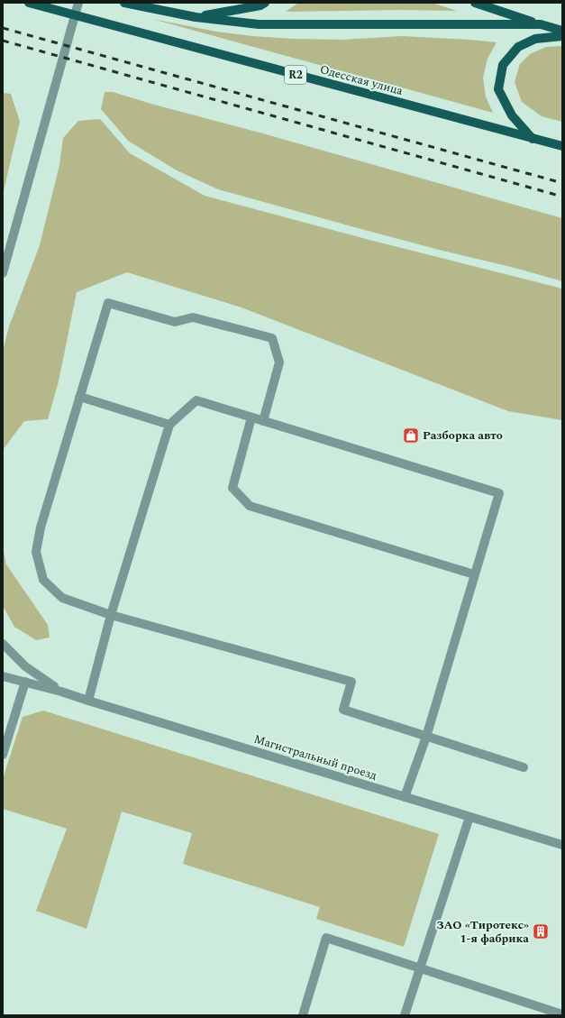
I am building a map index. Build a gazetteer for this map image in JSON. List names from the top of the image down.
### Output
{
  "streets": {
    "main road": ["R2", "Одесская улица"],
    "street": ["Магистральный проезд"]
  },
  "places": {
    "shop": ["Разборка авто"],
    "building": ["ЗАО «Тиротекс» 1-я фабрика"]
  }
}
